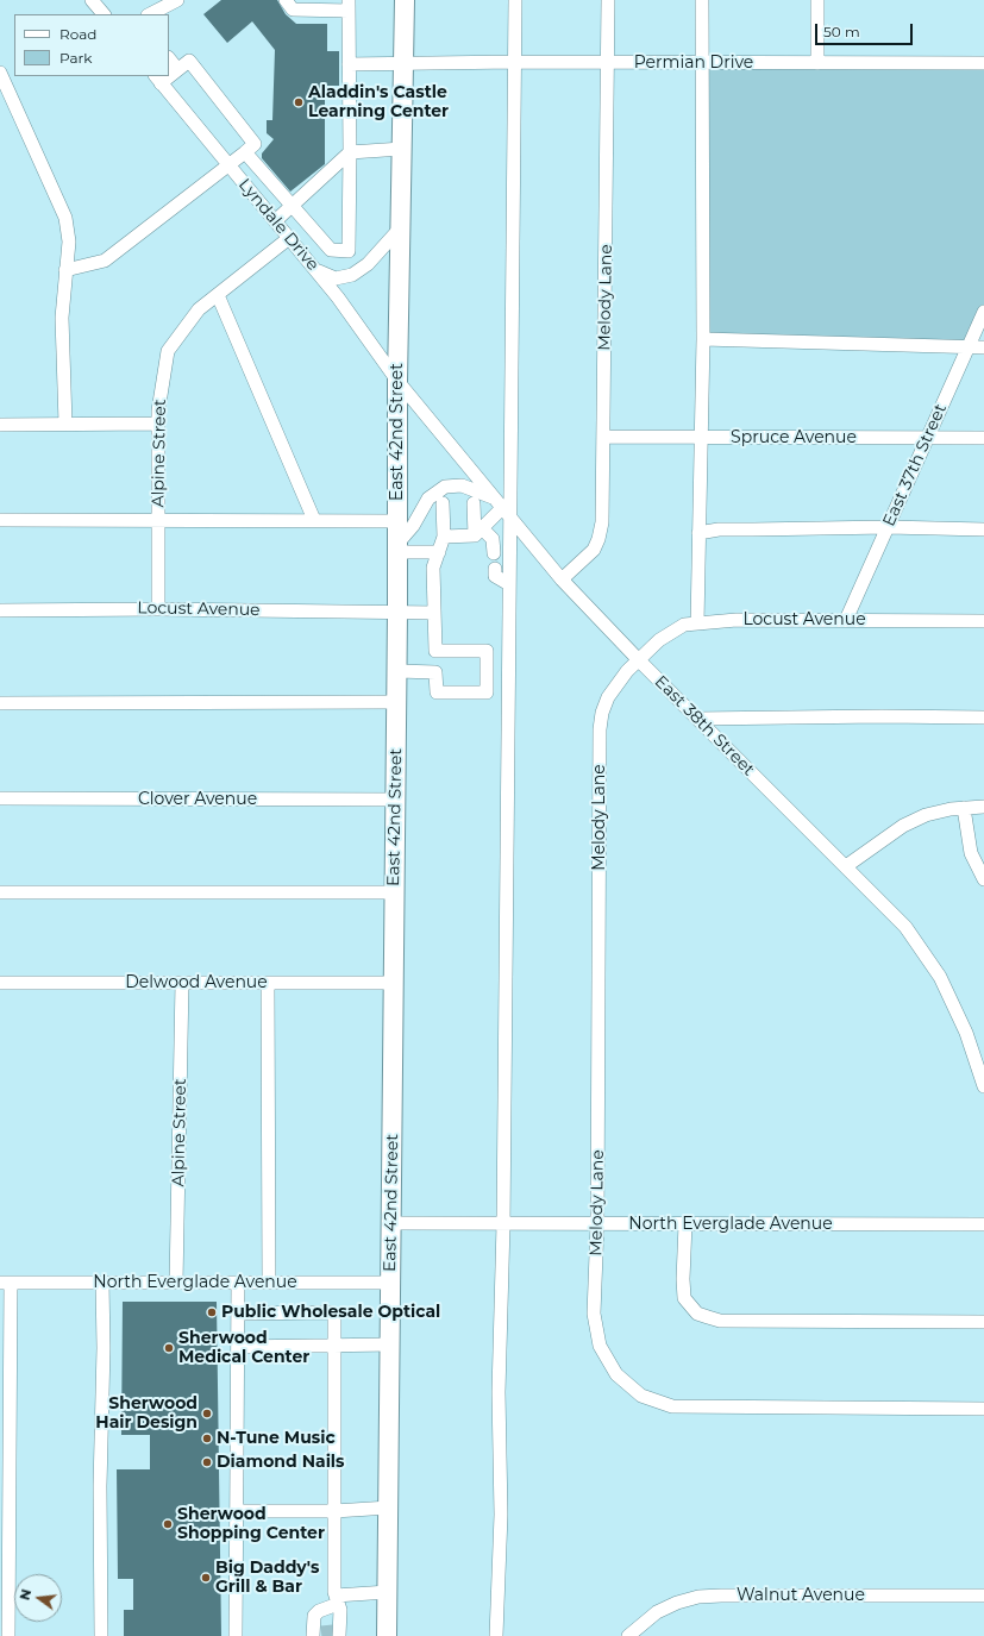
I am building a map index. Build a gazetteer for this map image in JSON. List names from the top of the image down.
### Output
{
  "streets": {
    "highway": ["East 42nd Street"],
    "street": [
      "Permian Drive",
      "Lyndale Drive",
      "Melody Lane",
      "Spruce Avenue",
      "Alpine Street",
      "East 37th Street",
      "Locust Avenue",
      "East 38th Street",
      "Clover Avenue",
      "Delwood Avenue",
      "North Everglade Avenue",
      "Walnut Avenue"
    ]
  },
  "crossings": [
    ["Permian Drive", "Melody Lane"],
    ["Permian Drive", "East 42nd Street"],
    ["Lyndale Drive", "East 42nd Street"],
    ["Lyndale Drive", "Alpine Street"],
    ["Lyndale Drive", "East 38th Street"],
    ["Melody Lane", "Spruce Avenue"],
    ["Melody Lane", "Locust Avenue"],
    ["Melody Lane", "East 38th Street"],
    ["Melody Lane", "North Everglade Avenue"],
    ["East 42nd Street", "Locust Avenue"],
    ["East 42nd Street", "East 38th Street"],
    ["East 42nd Street", "Clover Avenue"],
    ["East 42nd Street", "Delwood Avenue"],
    ["East 42nd Street", "North Everglade Avenue"],
    ["Spruce Avenue", "East 37th Street"],
    ["Alpine Street", "Locust Avenue"],
    ["Alpine Street", "Delwood Avenue"],
    ["Alpine Street", "North Everglade Avenue"],
    ["East 37th Street", "Locust Avenue"],
    ["Locust Avenue", "East 38th Street"]
  ],
  "places": [
    "Aladdin's Castle Learning Center",
    "Public Wholesale Optical",
    "Sherwood Medical Center",
    "Sherwood Hair Design",
    "N-Tune Music",
    "Diamond Nails",
    "Sherwood Shopping Center",
    "Big Daddy's Grill & Bar"
  ],
  "legend": ["Road", "Park"],
  "scale_bar": "50 m",
  "north": "left"
}
